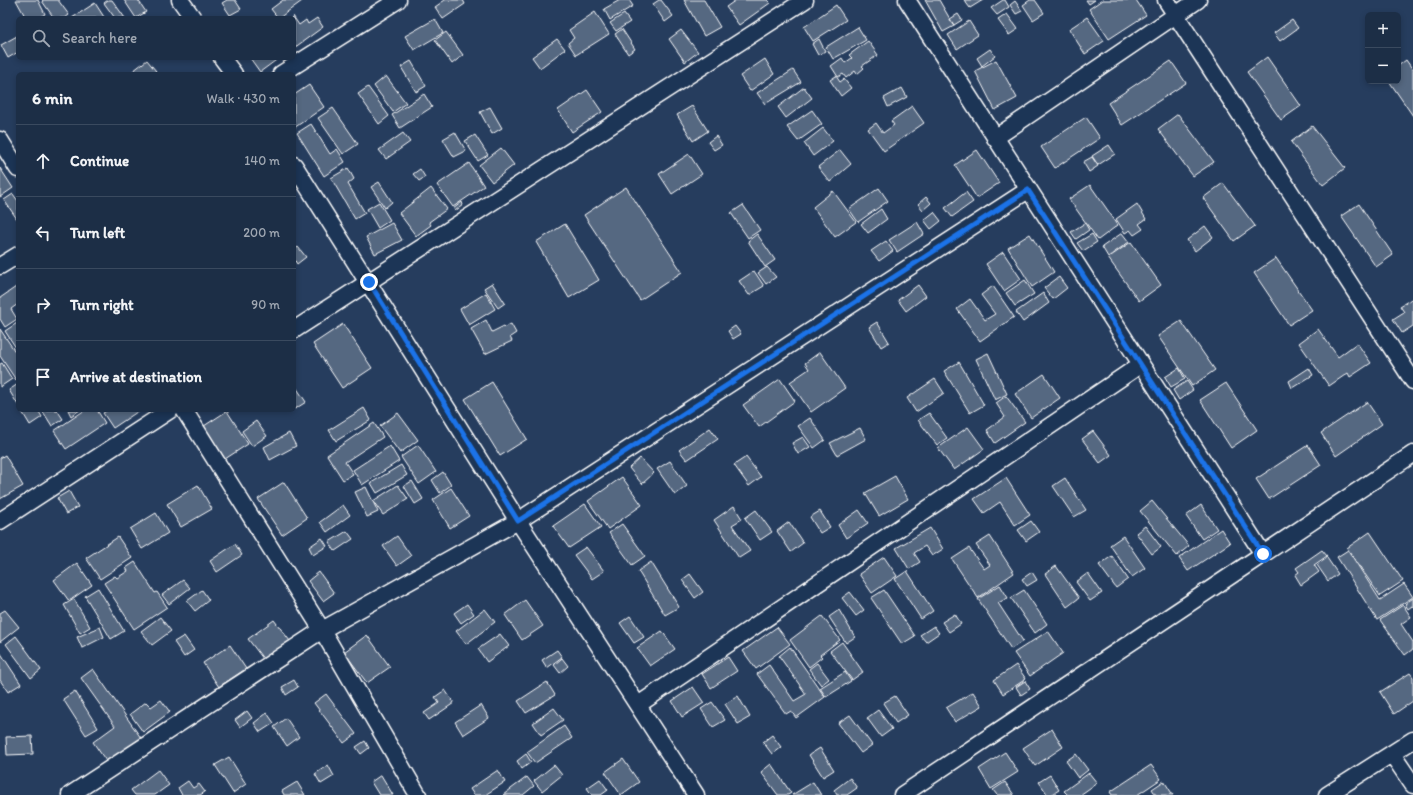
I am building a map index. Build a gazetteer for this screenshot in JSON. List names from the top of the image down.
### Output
{
  "page": {
    "map_buttons": ["+", "−"],
    "search": "Search here",
    "heading": ["6 min", "Walk · 430 m"],
    "list": [
      ["Continue", "140 m"],
      ["Turn left", "200 m"],
      ["Turn right", "90 m"],
      "Arrive at destination"
    ]
  }
}
